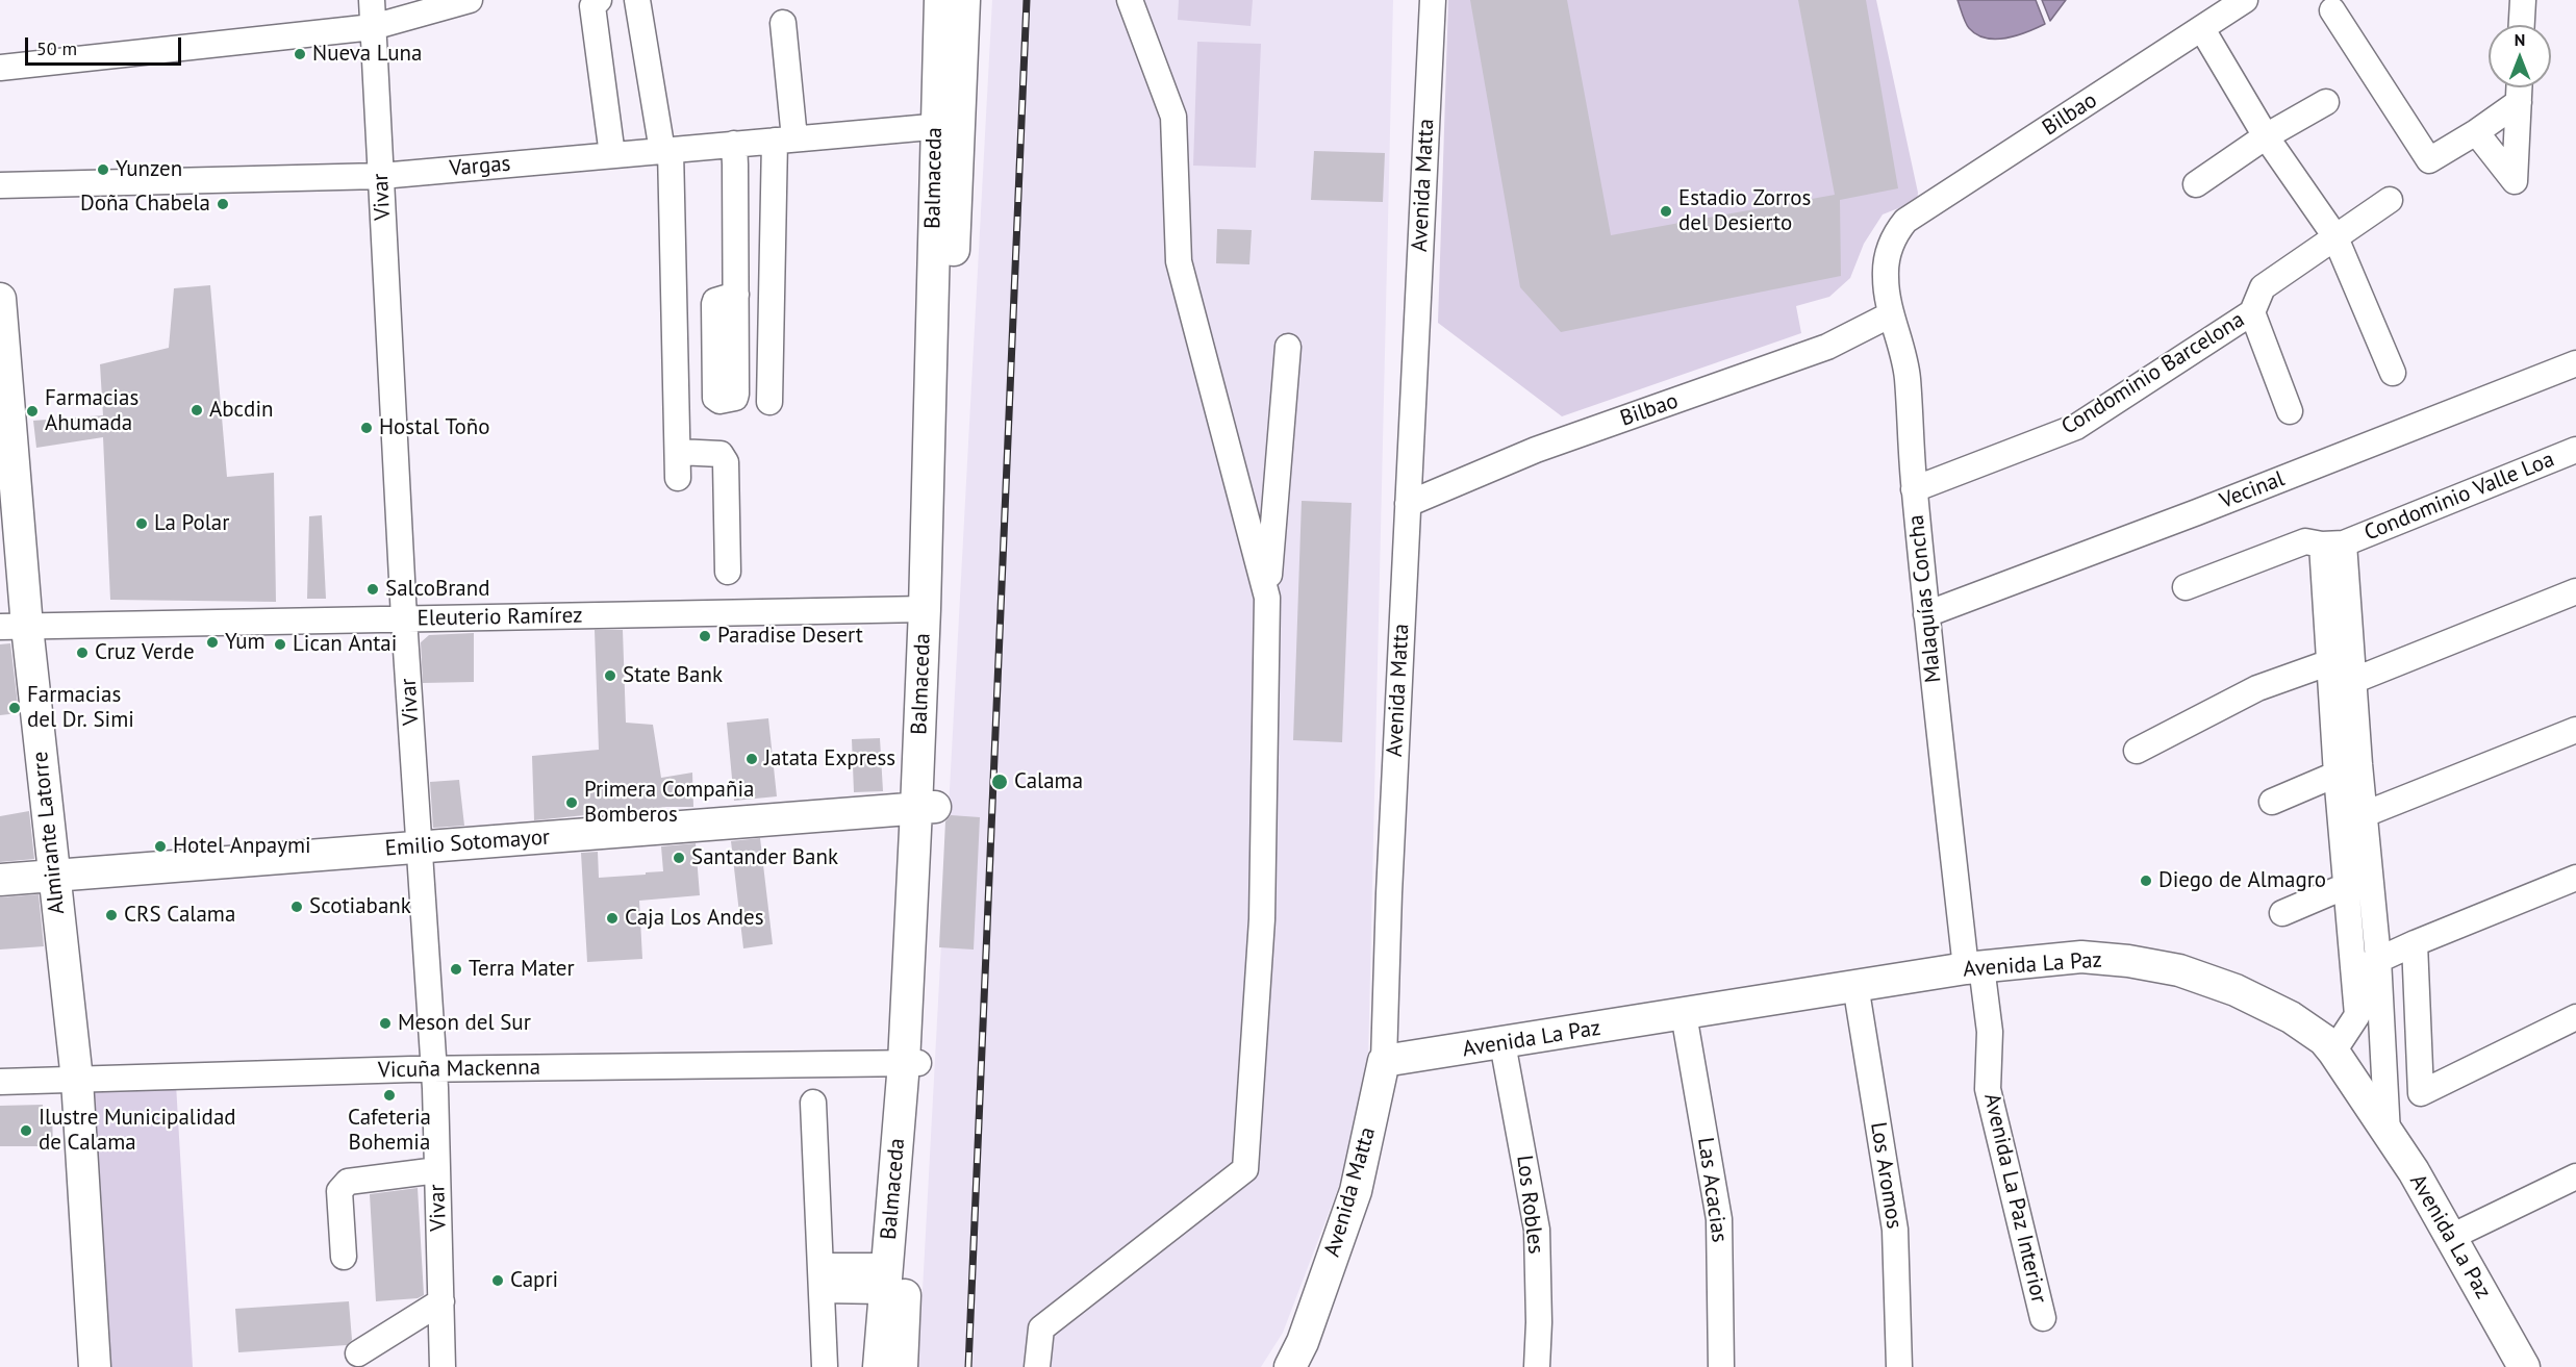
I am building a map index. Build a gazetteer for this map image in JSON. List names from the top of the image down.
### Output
{
  "streets": {
    "main road": [
      "Balmaceda",
      "Avenida Matta",
      "Almirante Latorre",
      "Emilio Sotomayor",
      "Avenida La Paz"
    ],
    "street": [
      "Bilbao",
      "Vargas",
      "Vivar",
      "Condominio Barcelona",
      "Vecinal",
      "Condominio Valle Loa",
      "Malaquías Concha",
      "Eleuterio Ramírez",
      "Vicuña Mackenna",
      "Los Aromos",
      "Las Acacias",
      "Avenida La Paz Interior",
      "Los Robles"
    ]
  },
  "crossings": [
    ["Bilbao", "Avenida Matta"],
    ["Bilbao", "Malaquías Concha"],
    ["Vargas", "Balmaceda"],
    ["Vargas", "Vivar"],
    ["Balmaceda", "Eleuterio Ramírez"],
    ["Balmaceda", "Emilio Sotomayor"],
    ["Balmaceda", "Vicuña Mackenna"],
    ["Avenida Matta", "Avenida La Paz"],
    ["Vivar", "Eleuterio Ramírez"],
    ["Vivar", "Emilio Sotomayor"],
    ["Vivar", "Vicuña Mackenna"],
    ["Condominio Barcelona", "Malaquías Concha"],
    ["Vecinal", "Malaquías Concha"],
    ["Malaquías Concha", "Avenida La Paz"],
    ["Malaquías Concha", "Avenida La Paz Interior"],
    ["Eleuterio Ramírez", "Almirante Latorre"],
    ["Almirante Latorre", "Emilio Sotomayor"],
    ["Almirante Latorre", "Vicuña Mackenna"],
    ["Avenida La Paz", "Los Aromos"],
    ["Avenida La Paz", "Las Acacias"],
    ["Avenida La Paz", "Avenida La Paz Interior"],
    ["Avenida La Paz", "Los Robles"]
  ],
  "places": [
    "Nueva Luna",
    "Yunzen",
    "Doña Chabela",
    "Estadio Zorros del Desierto",
    "Abcdin",
    "Farmacias Ahumada",
    "Hostal Toño",
    "La Polar",
    "SalcoBrand",
    "Paradise Desert",
    "Yum",
    "Lican Antai",
    "Cruz Verde",
    "State Bank",
    "Farmacias del Dr. Simi",
    "Jatata Express",
    "Calama",
    "Primera Compañia Bomberos",
    "Hotel Anpaymi",
    "Santander Bank",
    "Diego de Almagro",
    "Scotiabank",
    "CRS Calama",
    "Caja Los Andes",
    "Terra Mater",
    "Meson del Sur",
    "Cafeteria Bohemia",
    "Ilustre Municipalidad de Calama",
    "Capri"
  ],
  "scale_bar": "50 m",
  "north": "top"
}
